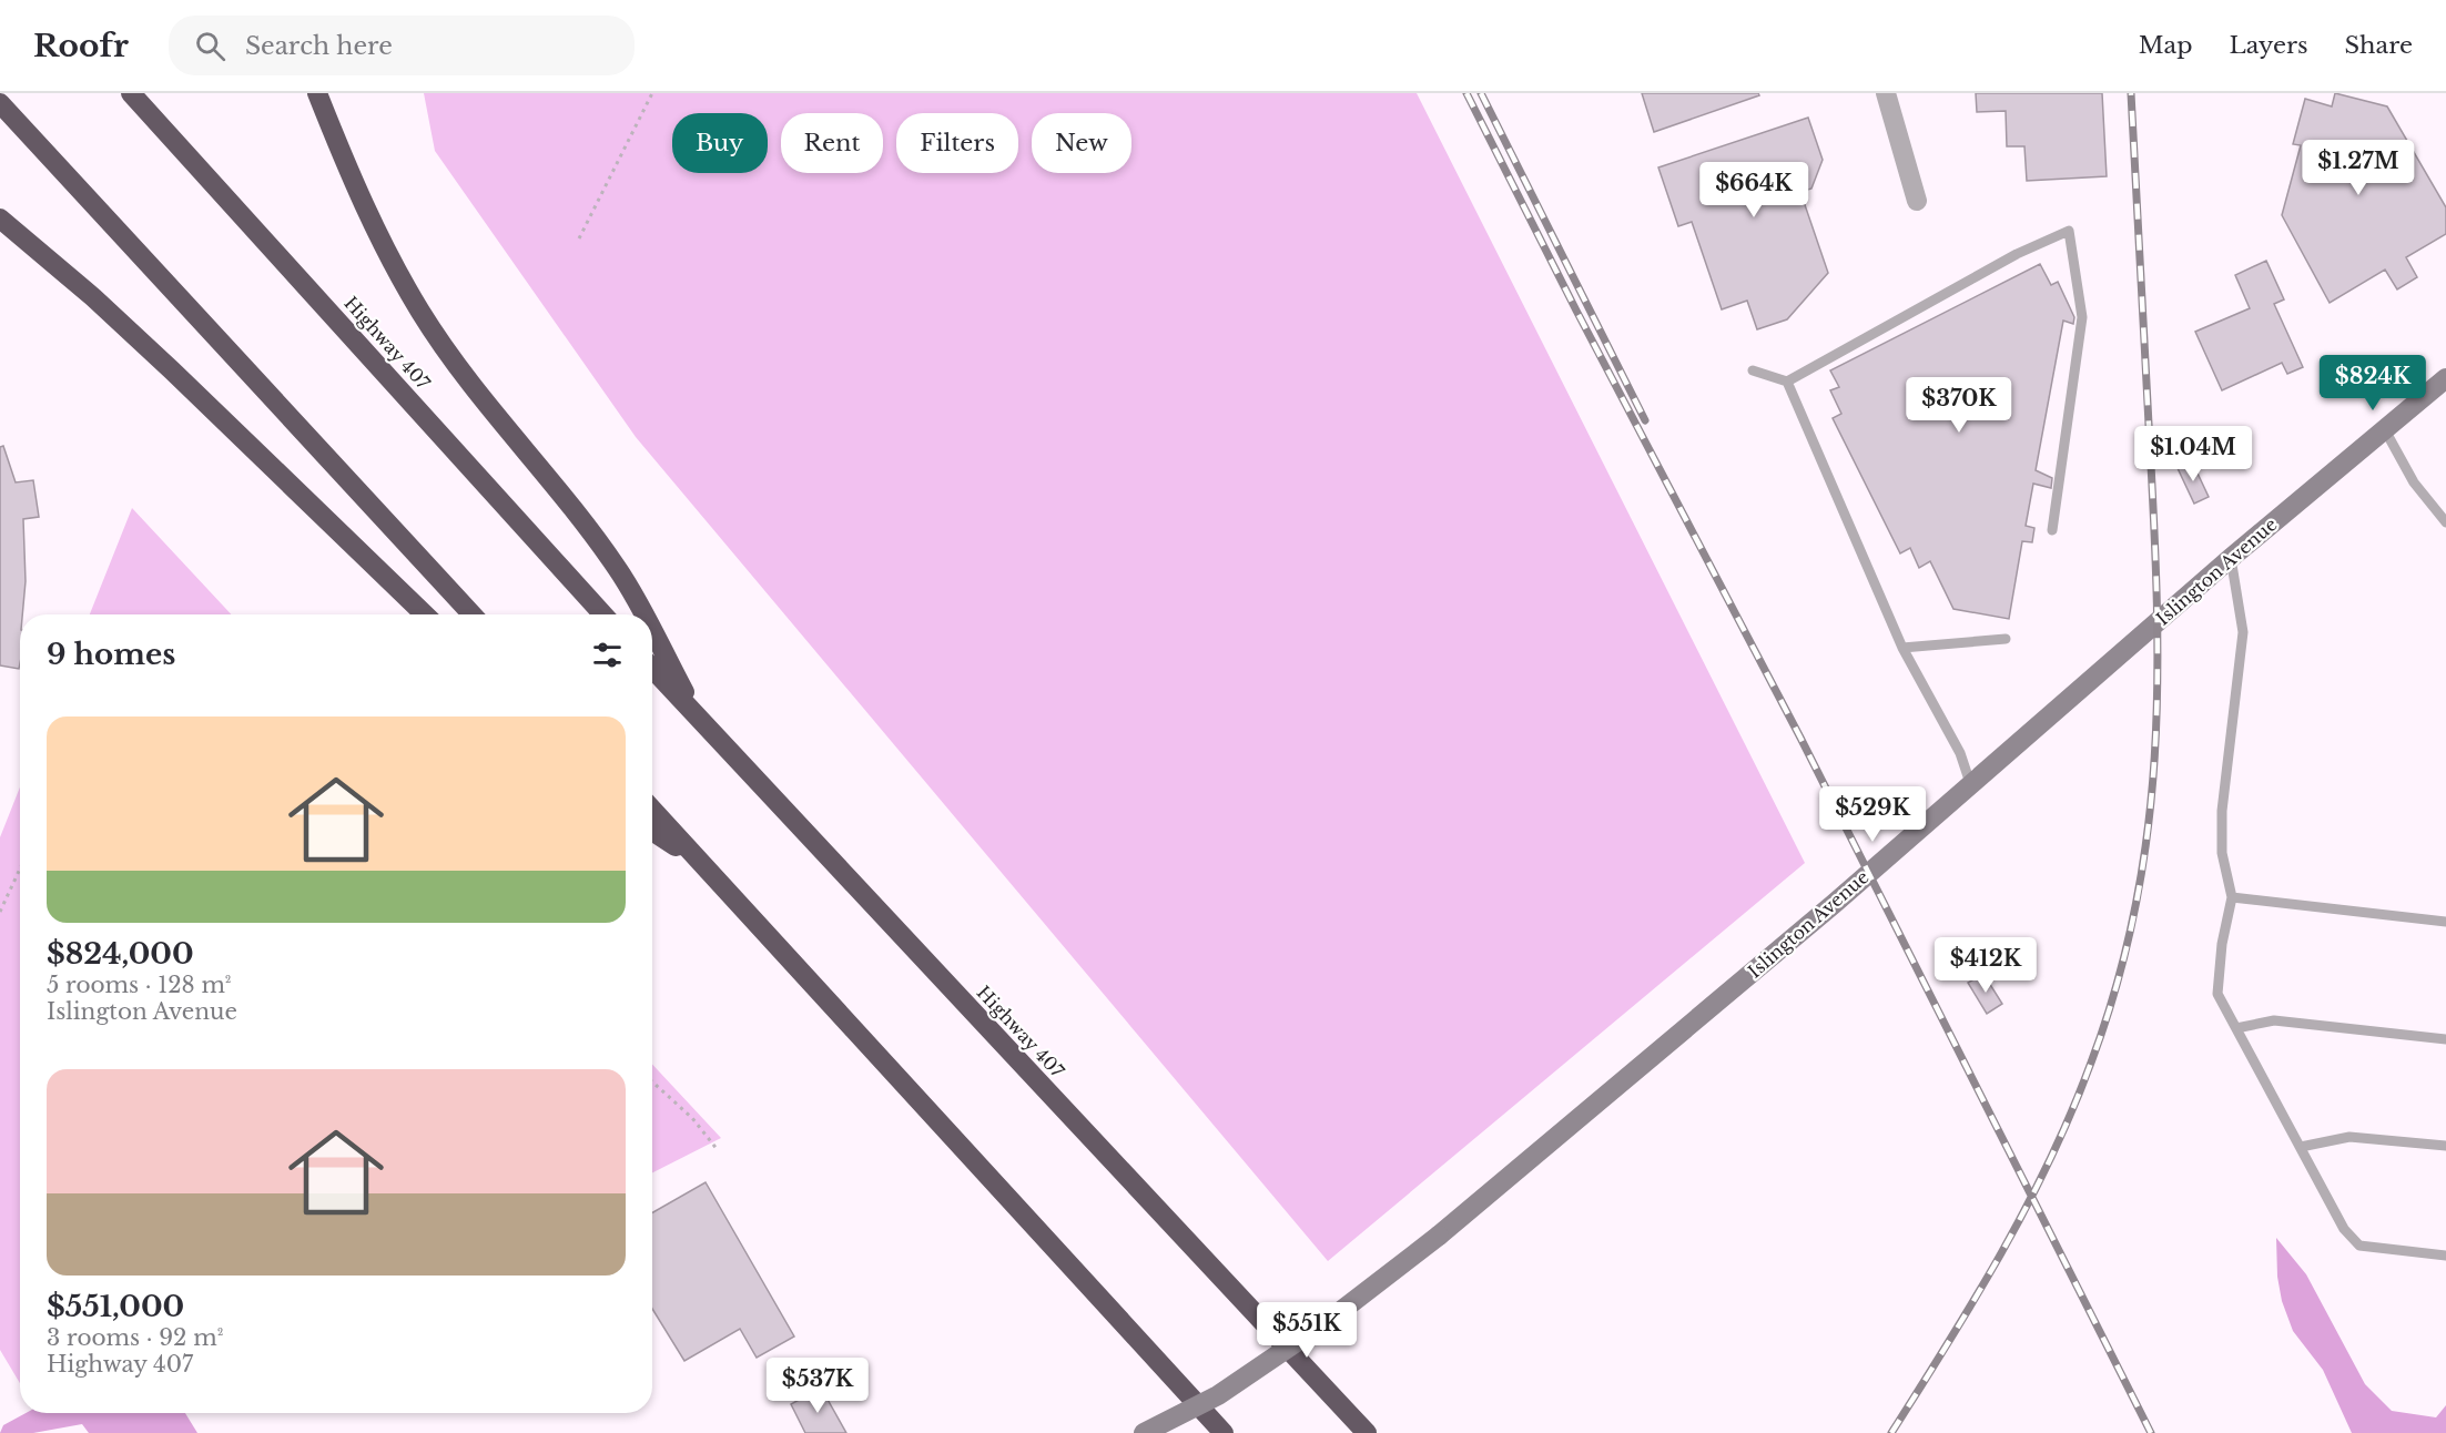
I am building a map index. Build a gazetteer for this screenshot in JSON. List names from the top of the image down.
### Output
{
  "streets": {
    "highway": ["Highway 407"],
    "main road": ["Islington Avenue"]
  },
  "page": {
    "header": "Roofr",
    "search": "Search here",
    "nav": ["Map", "Layers", "Share"],
    "chip": [
      "Buy",
      "Rent",
      "Filters",
      "New"
    ],
    "price": [
      "$1.27M",
      "$664K",
      "$824K",
      "$370K",
      "$1.04M",
      "$529K",
      "$412K",
      "$551K",
      "$537K"
    ],
    "heading": "9 homes",
    "list": [
      {
        "name": "$824,000",
        "note": "5 rooms · 128 m² · Islington Avenue"
      },
      {
        "name": "$551,000",
        "note": "3 rooms · 92 m² · Highway 407"
      }
    ]
  }
}
